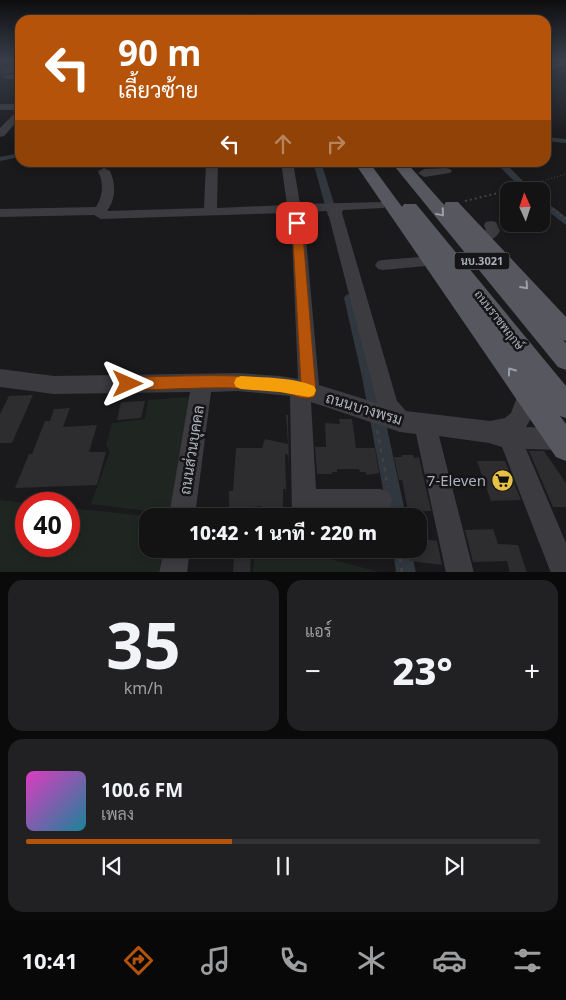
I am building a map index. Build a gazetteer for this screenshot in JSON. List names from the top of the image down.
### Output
{
  "streets": {
    "main road": ["นบ.3021", "ถนนราชพฤกษ์"],
    "street": ["ถนนบางพรม", "ถนนส่วนบุคคล"]
  },
  "crossings": [
    ["นบ.3021", "ถนนราชพฤกษ์"],
    ["ถนนราชพฤกษ์", "ถนนบางพรม"],
    ["ถนนบางพรม", "ถนนส่วนบุคคล"]
  ],
  "places": {
    "supermarket": ["7-Eleven"]
  },
  "north": "top",
  "page": {
    "turn": ["90 m", "เลี้ยวซ้าย"],
    "limit": "40",
    "trip": "10:42 · 1 นาที · 220 m",
    "tile": [
      ["35", "km/h"],
      "แอร์"
    ],
    "heat": ["−", "23°", "+"],
    "song": ["100.6 FM", "เพลง"],
    "tabs": "10:41"
  }
}
